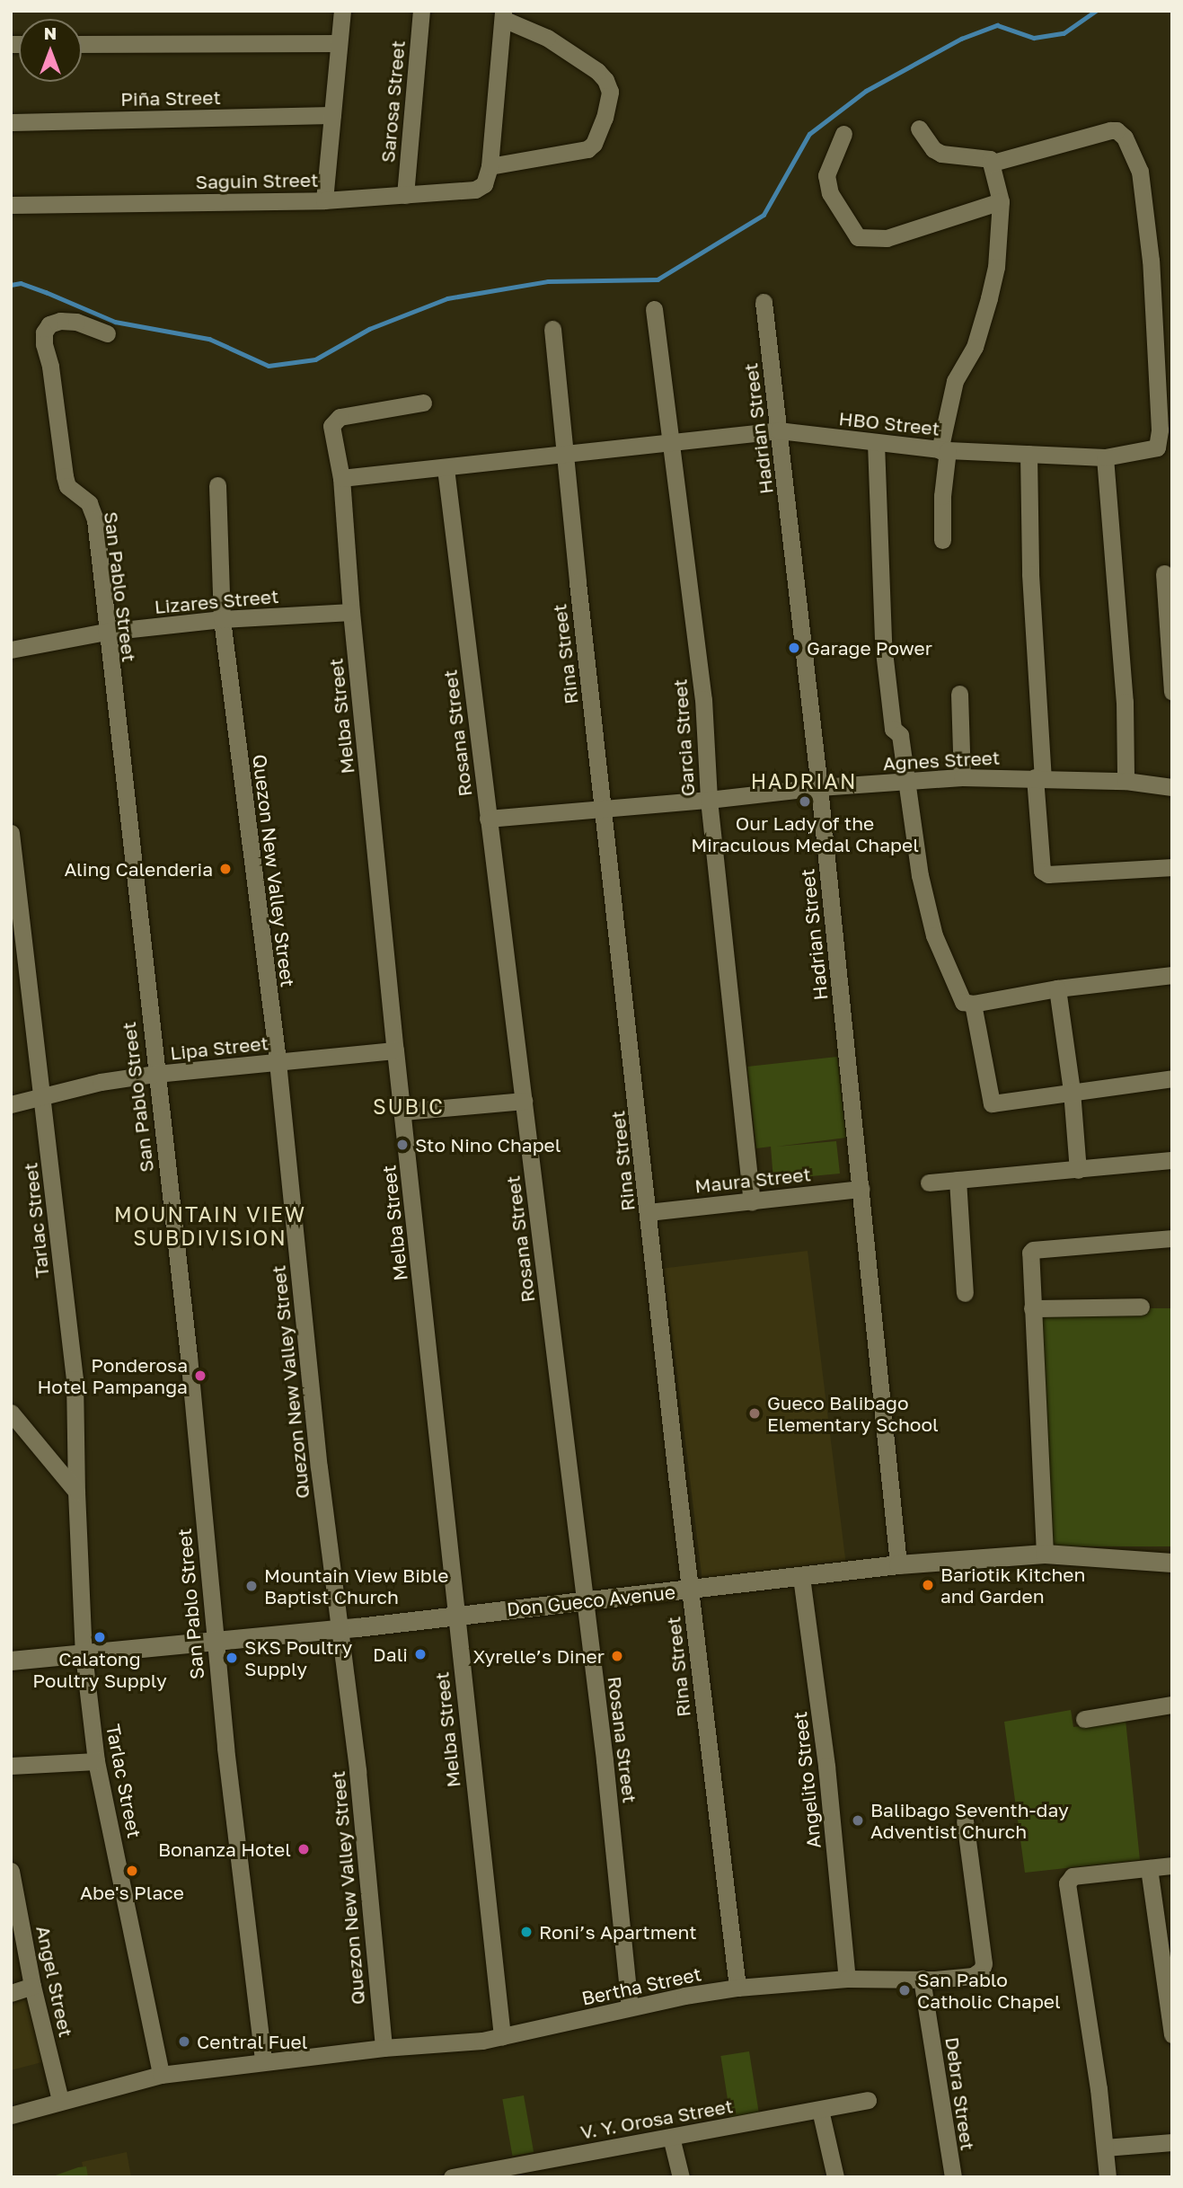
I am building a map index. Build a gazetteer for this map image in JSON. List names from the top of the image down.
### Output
{
  "streets": {
    "main road": ["Don Gueco Avenue"],
    "street": [
      "Piña Street",
      "Sarosa Street",
      "Saguin Street",
      "HBO Street",
      "Hadrian Street",
      "San Pablo Street",
      "Lizares Street",
      "Rina Street",
      "Melba Street",
      "Rosana Street",
      "Garcia Street",
      "Agnes Street",
      "Quezon New Valley Street",
      "Lipa Street",
      "Maura Street",
      "Tarlac Street",
      "Angelito Street",
      "Angel Street",
      "Bertha Street",
      "Debra Street",
      "V. Y. Orosa Street"
    ]
  },
  "crossings": [
    ["Sarosa Street", "Saguin Street"],
    ["HBO Street", "Hadrian Street"],
    ["HBO Street", "Rina Street"],
    ["HBO Street", "Melba Street"],
    ["HBO Street", "Rosana Street"],
    ["HBO Street", "Garcia Street"],
    ["Hadrian Street", "Agnes Street"],
    ["Hadrian Street", "Maura Street"],
    ["Hadrian Street", "Don Gueco Avenue"],
    ["San Pablo Street", "Lizares Street"],
    ["San Pablo Street", "Lipa Street"],
    ["San Pablo Street", "Don Gueco Avenue"],
    ["San Pablo Street", "Bertha Street"],
    ["Lizares Street", "Melba Street"],
    ["Lizares Street", "Quezon New Valley Street"],
    ["Rina Street", "Agnes Street"],
    ["Rina Street", "Maura Street"],
    ["Rina Street", "Don Gueco Avenue"],
    ["Rina Street", "Bertha Street"],
    ["Melba Street", "Lipa Street"],
    ["Melba Street", "Don Gueco Avenue"],
    ["Melba Street", "Bertha Street"],
    ["Rosana Street", "Agnes Street"],
    ["Rosana Street", "Don Gueco Avenue"],
    ["Rosana Street", "Bertha Street"],
    ["Garcia Street", "Agnes Street"],
    ["Garcia Street", "Maura Street"],
    ["Quezon New Valley Street", "Lipa Street"],
    ["Quezon New Valley Street", "Don Gueco Avenue"],
    ["Quezon New Valley Street", "Bertha Street"],
    ["Lipa Street", "Tarlac Street"],
    ["Tarlac Street", "Don Gueco Avenue"],
    ["Tarlac Street", "Bertha Street"],
    ["Don Gueco Avenue", "Angelito Street"],
    ["Angelito Street", "Bertha Street"],
    ["Angel Street", "Bertha Street"],
    ["Bertha Street", "Debra Street"]
  ],
  "districts": ["HADRIAN", "SUBIC", "MOUNTAIN VIEW SUBDIVISION"],
  "places": [
    "Garage Power",
    "Our Lady of the Miraculous Medal Chapel",
    "Aling Calenderia",
    "Sto Nino Chapel",
    "Ponderosa Hotel Pampanga",
    "Gueco Balibago Elementary School",
    "Bariotik Kitchen and Garden",
    "Mountain View Bible Baptist Church",
    "Calatong Poultry Supply",
    "Dali",
    "Xyrelle’s Diner",
    "SKS Poultry Supply",
    "Balibago Seventh-day Adventist Church",
    "Bonanza Hotel",
    "Abe's Place",
    "Roni’s Apartment",
    "San Pablo Catholic Chapel",
    "Central Fuel"
  ],
  "north": "top"
}
